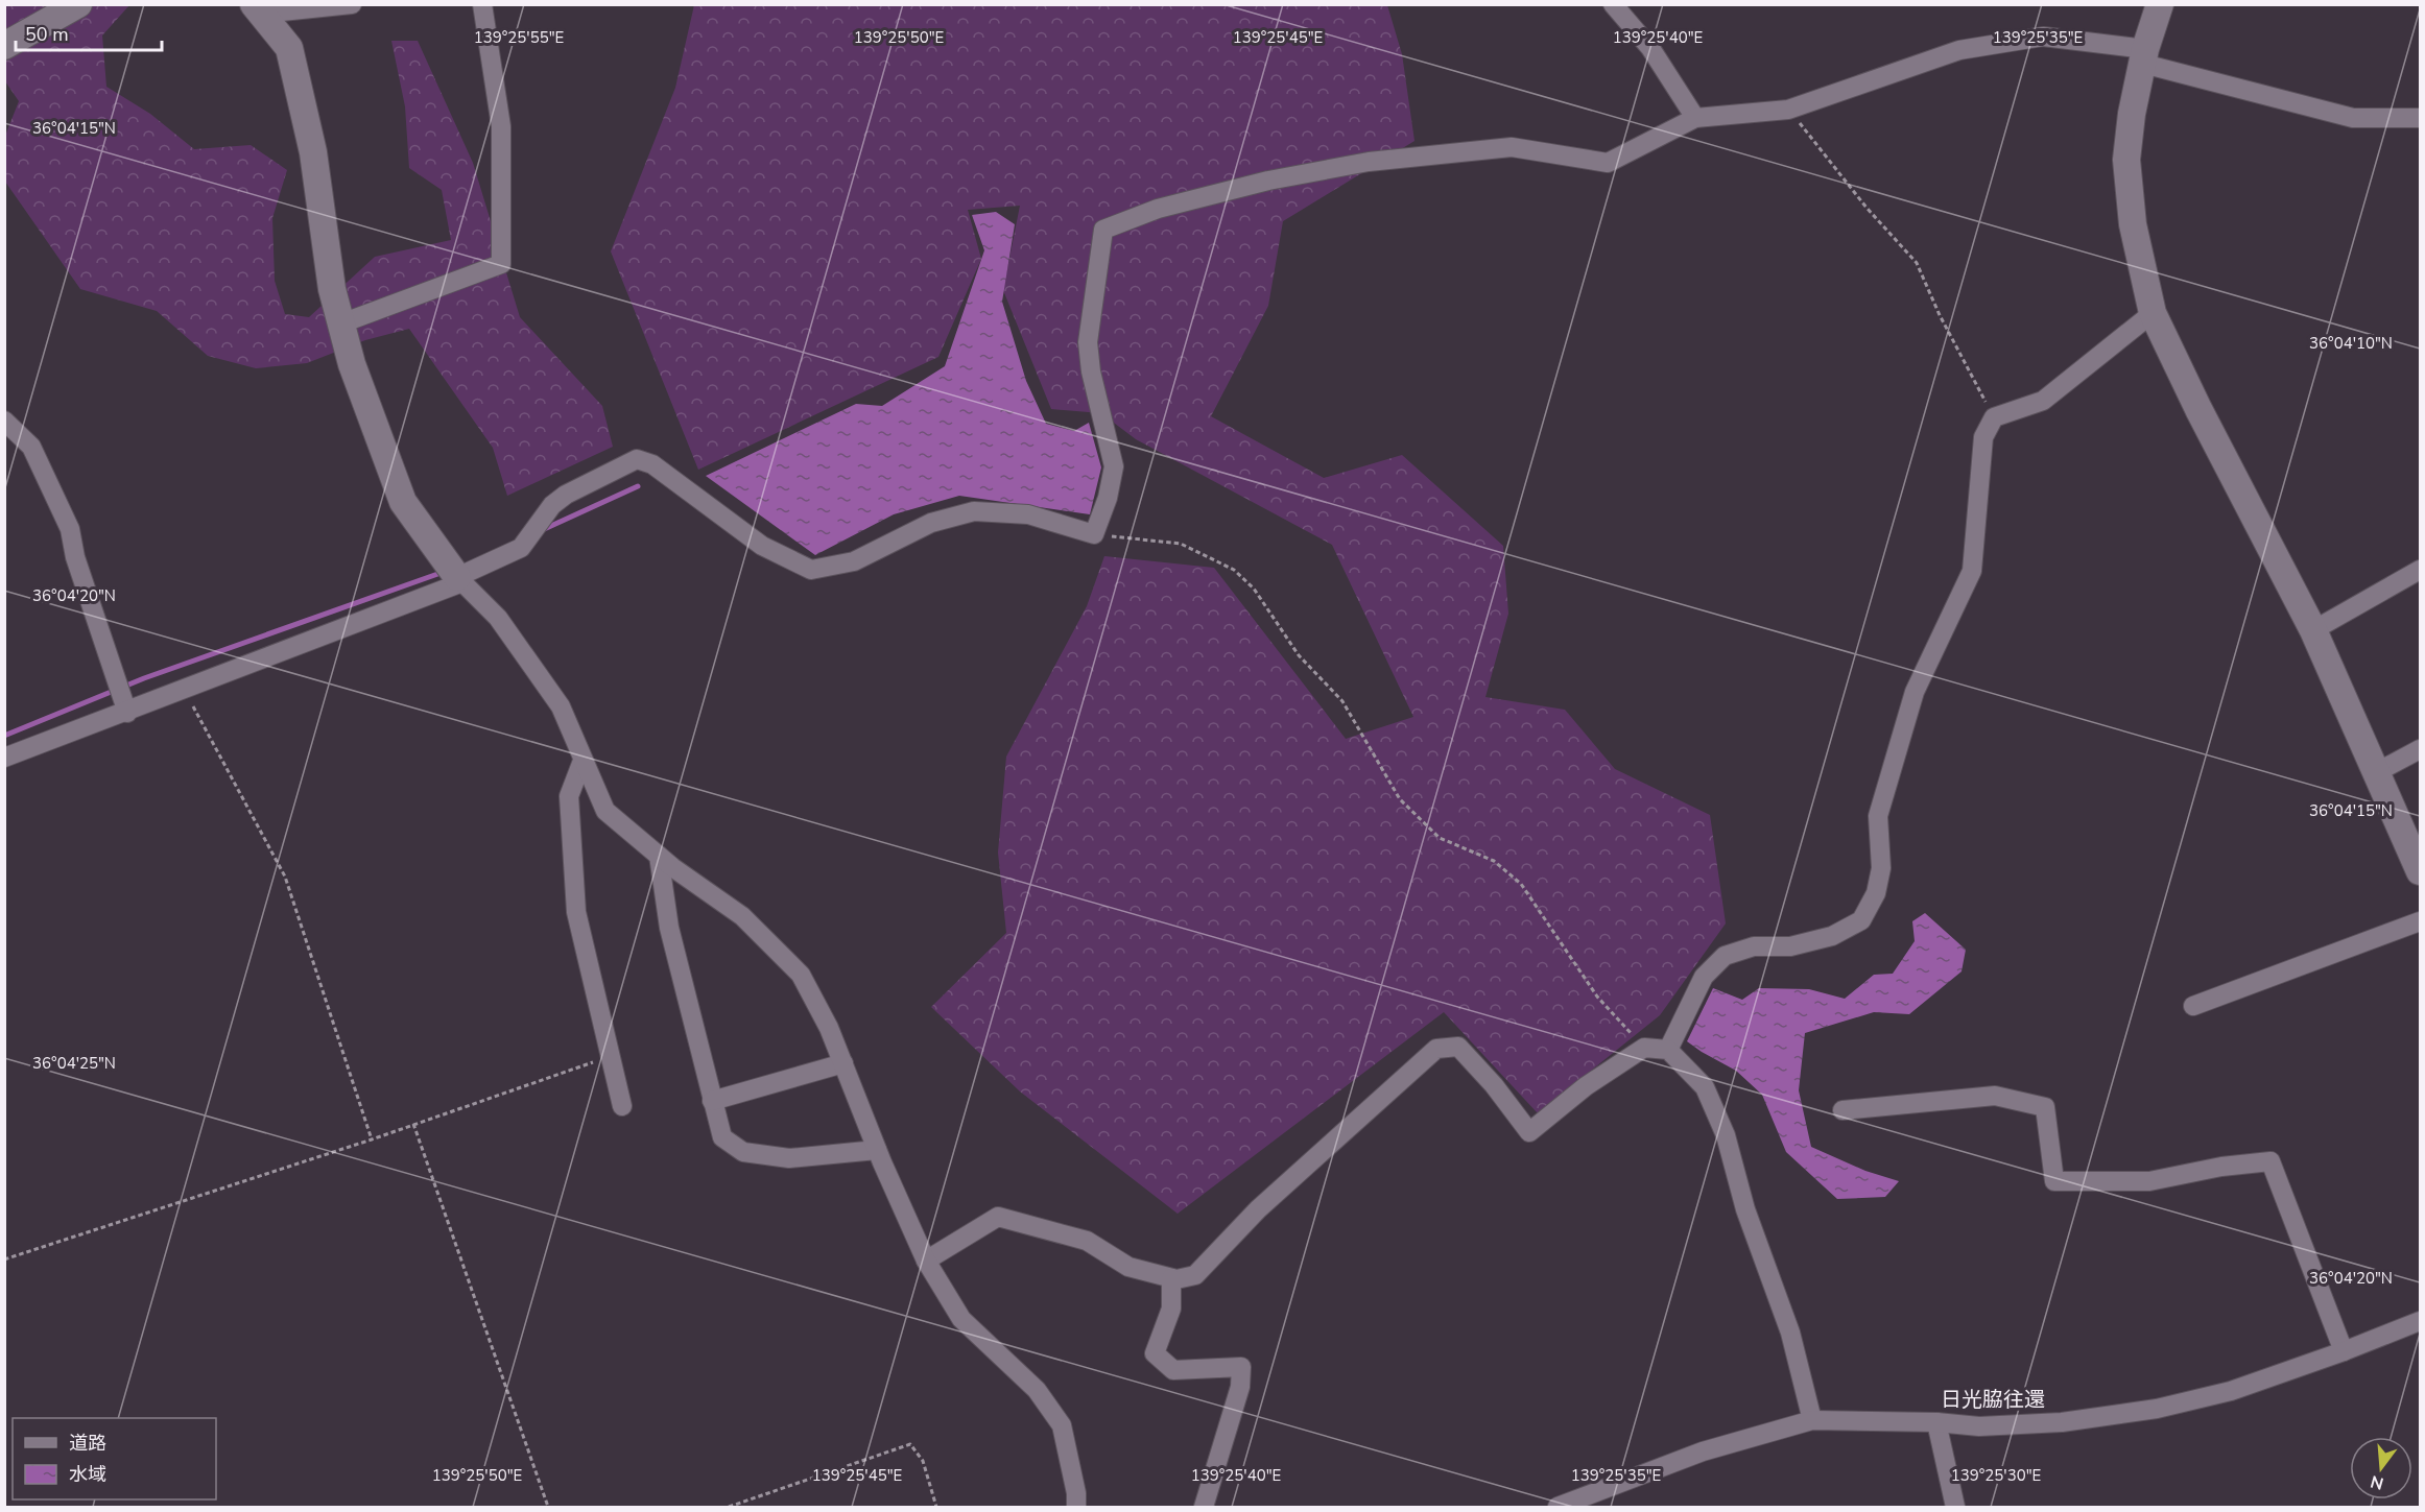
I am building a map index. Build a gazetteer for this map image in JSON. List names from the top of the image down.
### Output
{
  "streets": {
    "street": ["日光脇往還"]
  },
  "legend": ["道路", "水域"],
  "scale_bar": "50 m",
  "north": "bottom",
  "coordinates": [
    "139°25'55\"E",
    "139°25'50\"E",
    "139°25'45\"E",
    "139°25'40\"E",
    "139°25'35\"E",
    "36°04'15\"N",
    "36°04'10\"N",
    "36°04'20\"N",
    "36°04'25\"N",
    "139°25'30\"E"
  ]
}
